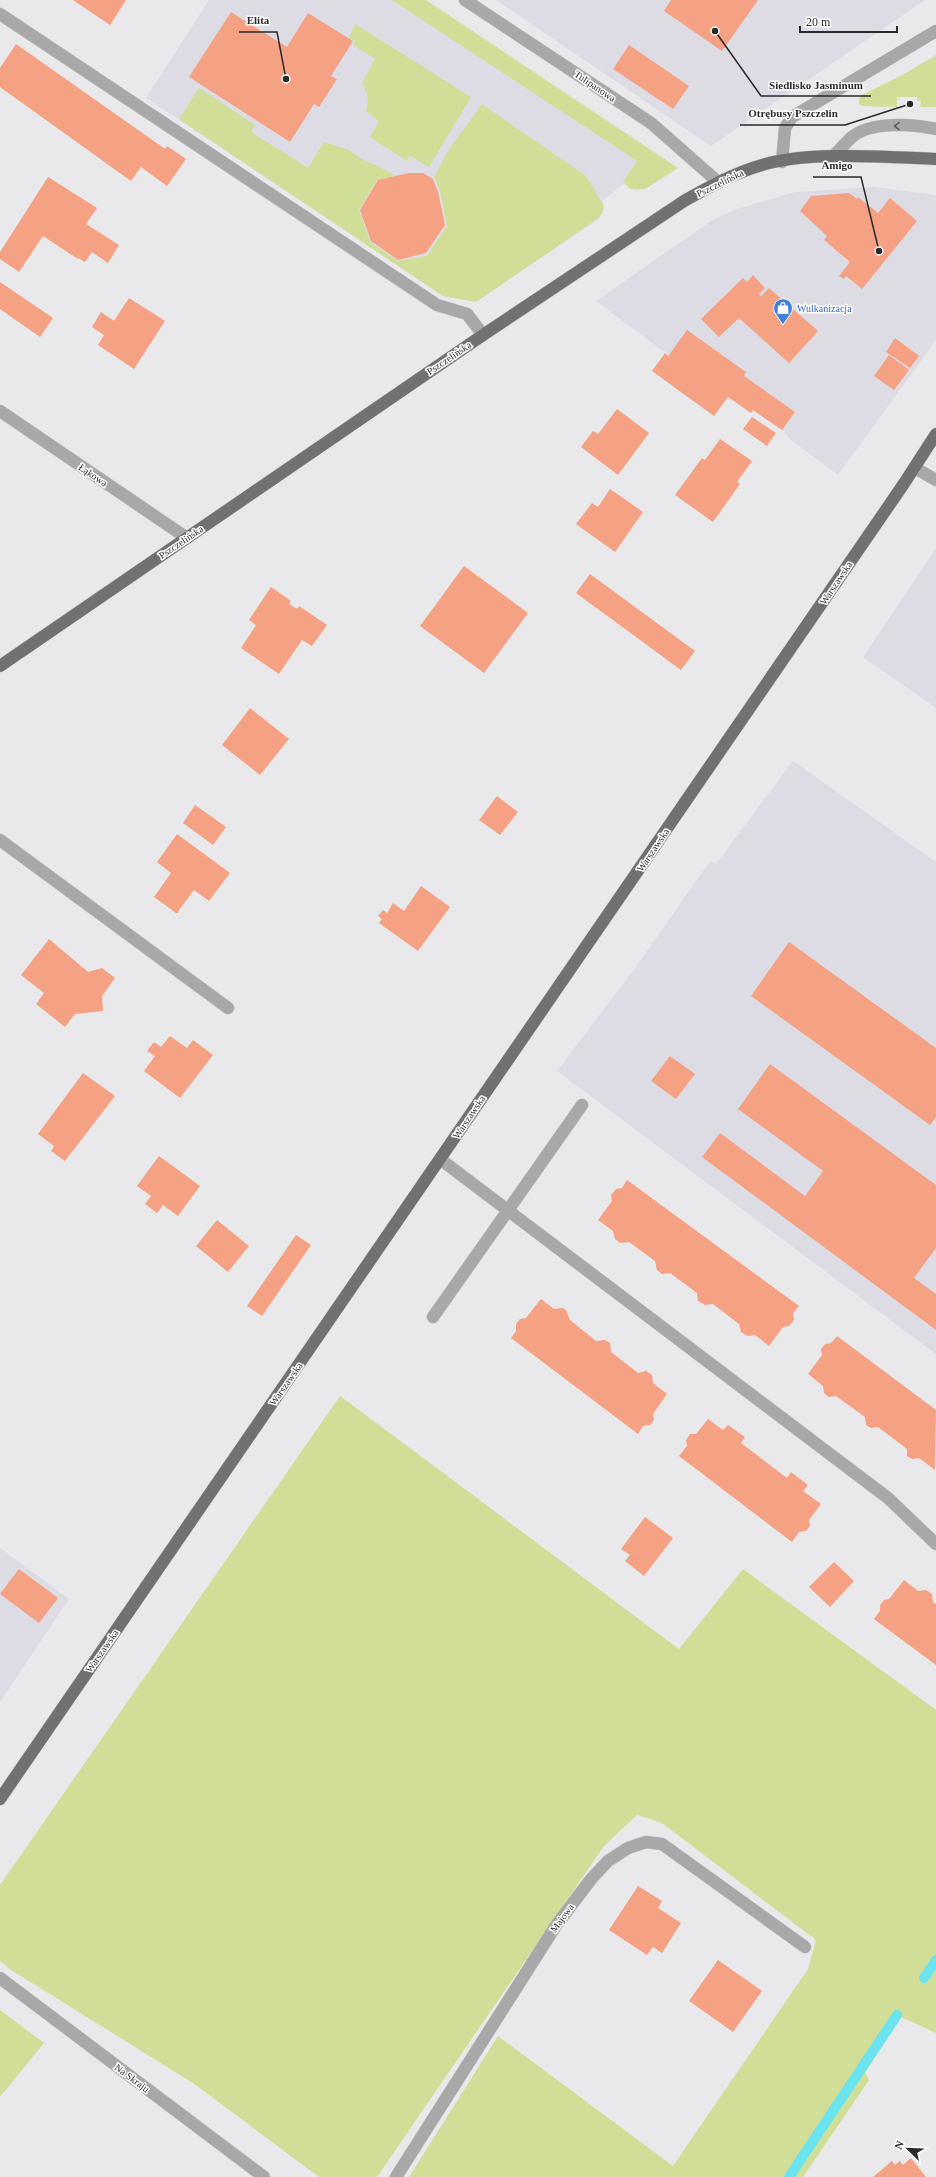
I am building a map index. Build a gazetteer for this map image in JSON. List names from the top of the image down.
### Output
{
  "streets": {
    "main road": ["Pszczelińska", "Warszawska"],
    "street": [
      "Tulipanowa",
      "Łąkowa",
      "Majowa",
      "Na Skraju"
    ]
  },
  "crossings": [
    ["Tulipanowa", "Pszczelińska"],
    ["Pszczelińska", "Łąkowa"]
  ],
  "places": {
    "other": [
      "Siedlisko Jasminum",
      "Elita",
      "Otrębusy Pszczelin",
      "Amigo"
    ],
    "shop": ["Wulkanizacja"]
  },
  "scale_bar": "20 m",
  "north": "top left"
}
